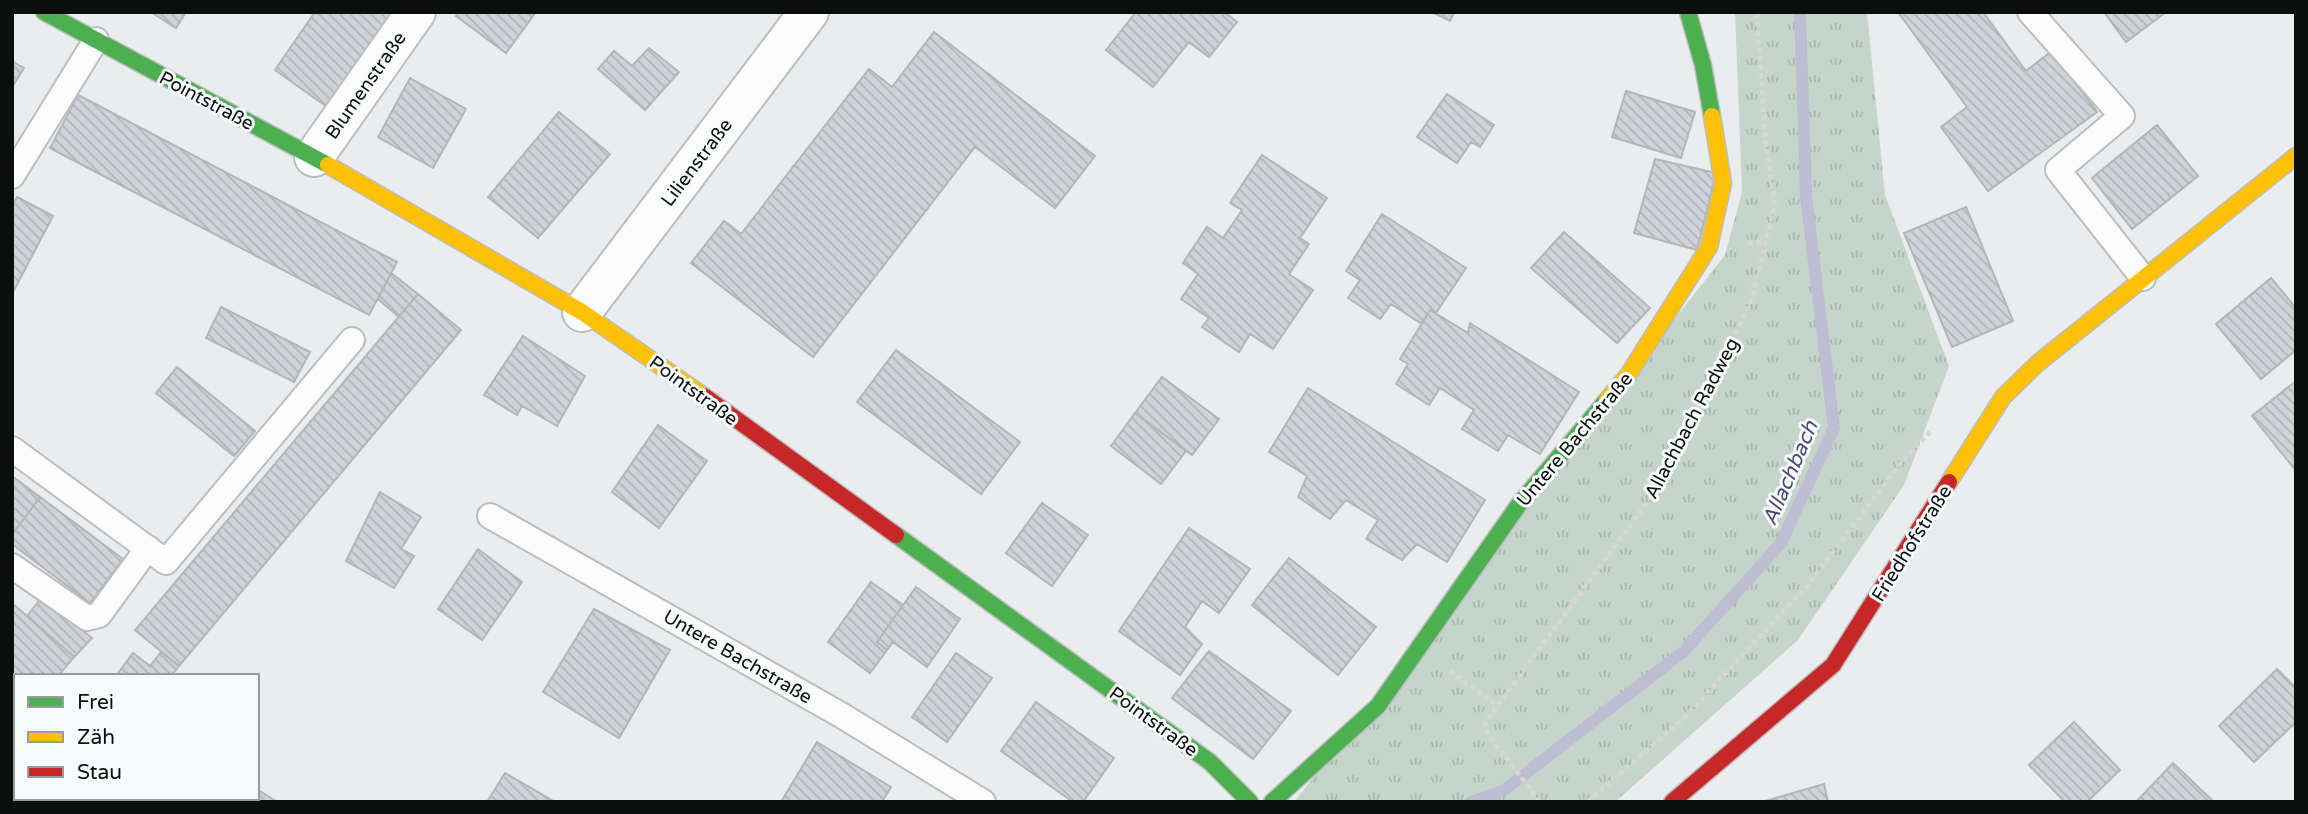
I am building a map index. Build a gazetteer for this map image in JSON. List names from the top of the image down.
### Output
{
  "streets": {
    "street": [
      "Blumenstraße",
      "Pointstraße",
      "Lilienstraße",
      "Untere Bachstraße",
      "Friedhofstraße"
    ],
    "path": ["Allachbach Radweg"]
  },
  "crossings": [
    ["Blumenstraße", "Pointstraße"],
    ["Pointstraße", "Lilienstraße"]
  ],
  "water": ["Allachbach"],
  "legend": ["Frei", "Zäh", "Stau"]
}
